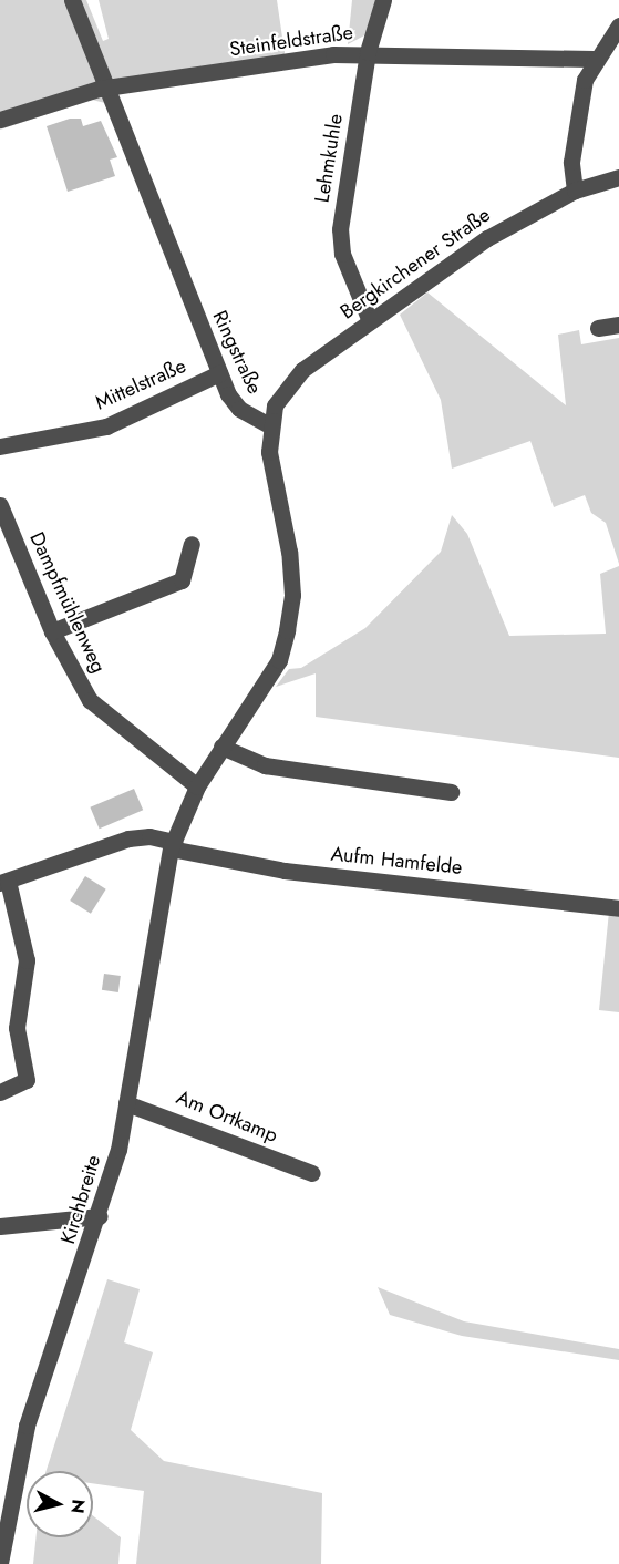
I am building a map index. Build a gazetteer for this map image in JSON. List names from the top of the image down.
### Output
{
  "streets": {
    "street": [
      "Steinfeldstraße",
      "Lehmkuhle",
      "Bergkirchener Straße",
      "Ringstraße",
      "Mittelstraße",
      "Dampfmühlenweg",
      "Aufm Hamfelde",
      "Am Ortkamp",
      "Kirchbreite"
    ]
  },
  "crossings": [
    ["Steinfeldstraße", "Lehmkuhle"],
    ["Steinfeldstraße", "Ringstraße"],
    ["Lehmkuhle", "Bergkirchener Straße"],
    ["Bergkirchener Straße", "Ringstraße"],
    ["Ringstraße", "Mittelstraße"],
    ["Aufm Hamfelde", "Kirchbreite"],
    ["Am Ortkamp", "Kirchbreite"]
  ],
  "north": "right"
}
